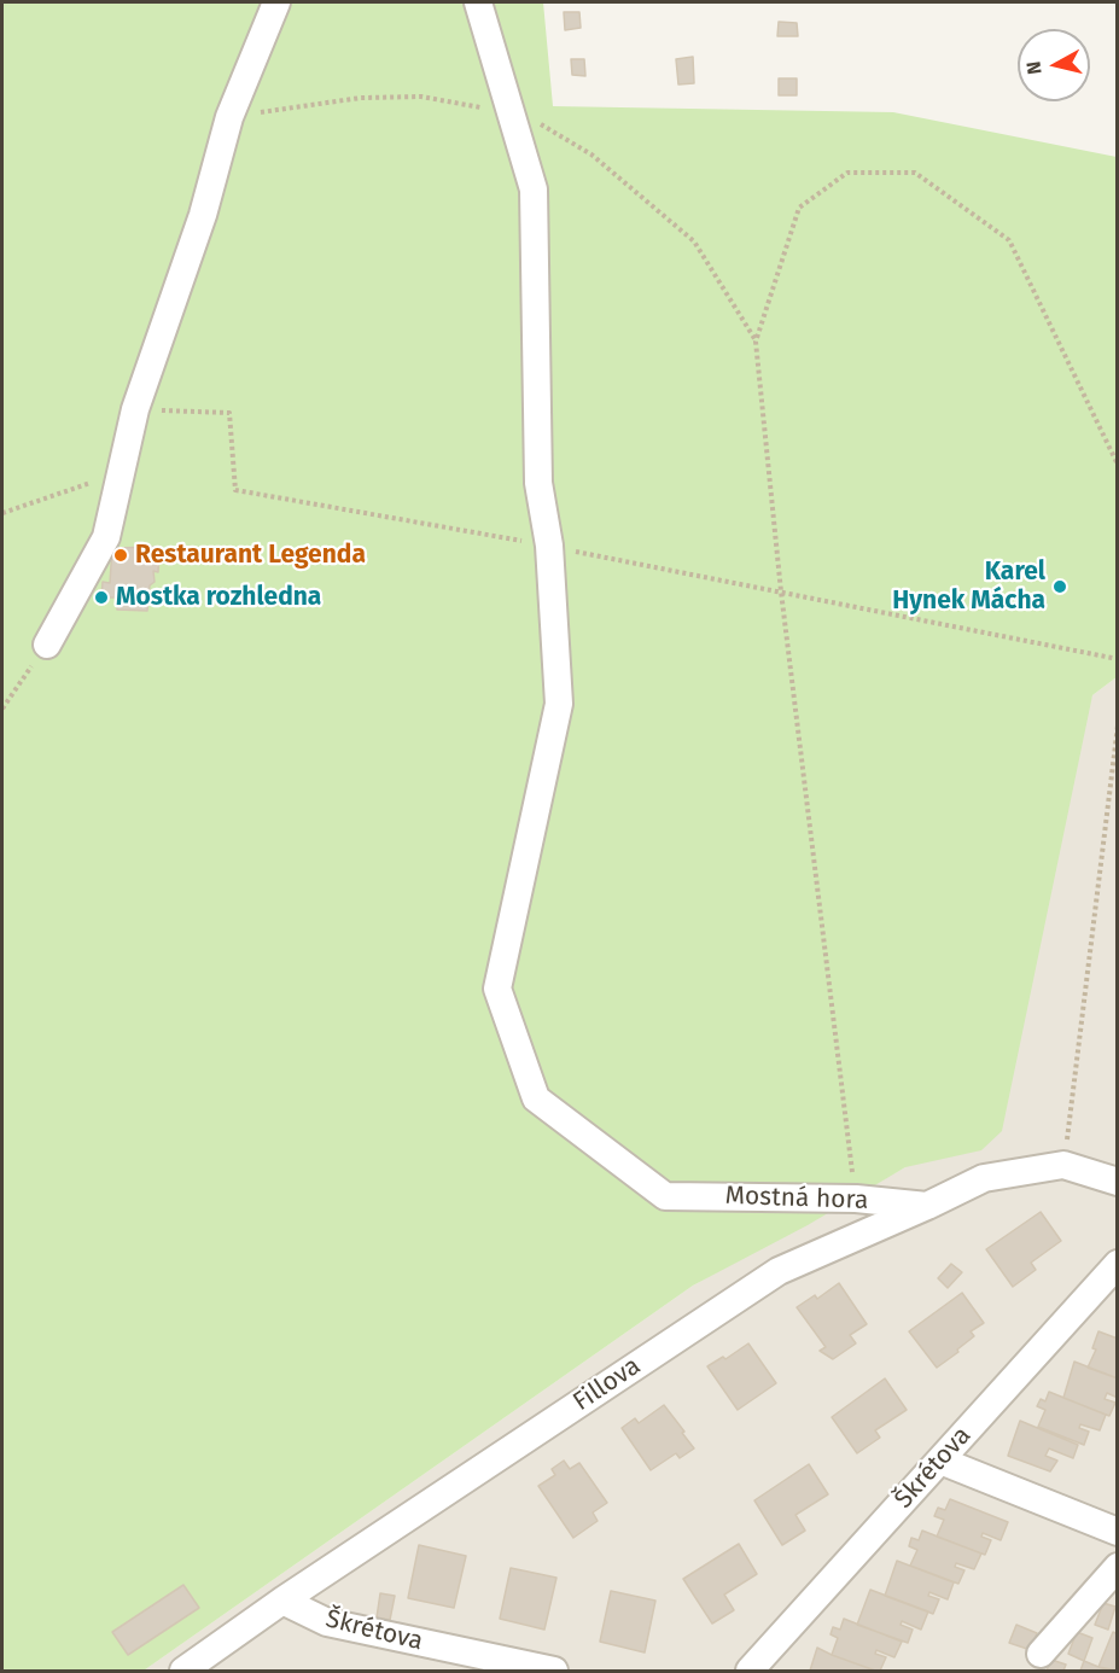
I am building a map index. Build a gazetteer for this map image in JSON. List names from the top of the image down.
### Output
{
  "streets": {
    "street": ["Mostná hora", "Fillova", "Škrétova"]
  },
  "crossings": [
    ["Mostná hora", "Fillova"],
    ["Fillova", "Škrétova"]
  ],
  "places": ["Restaurant Legenda", "Karel Hynek Mácha", "Mostka rozhledna"],
  "north": "left"
}
